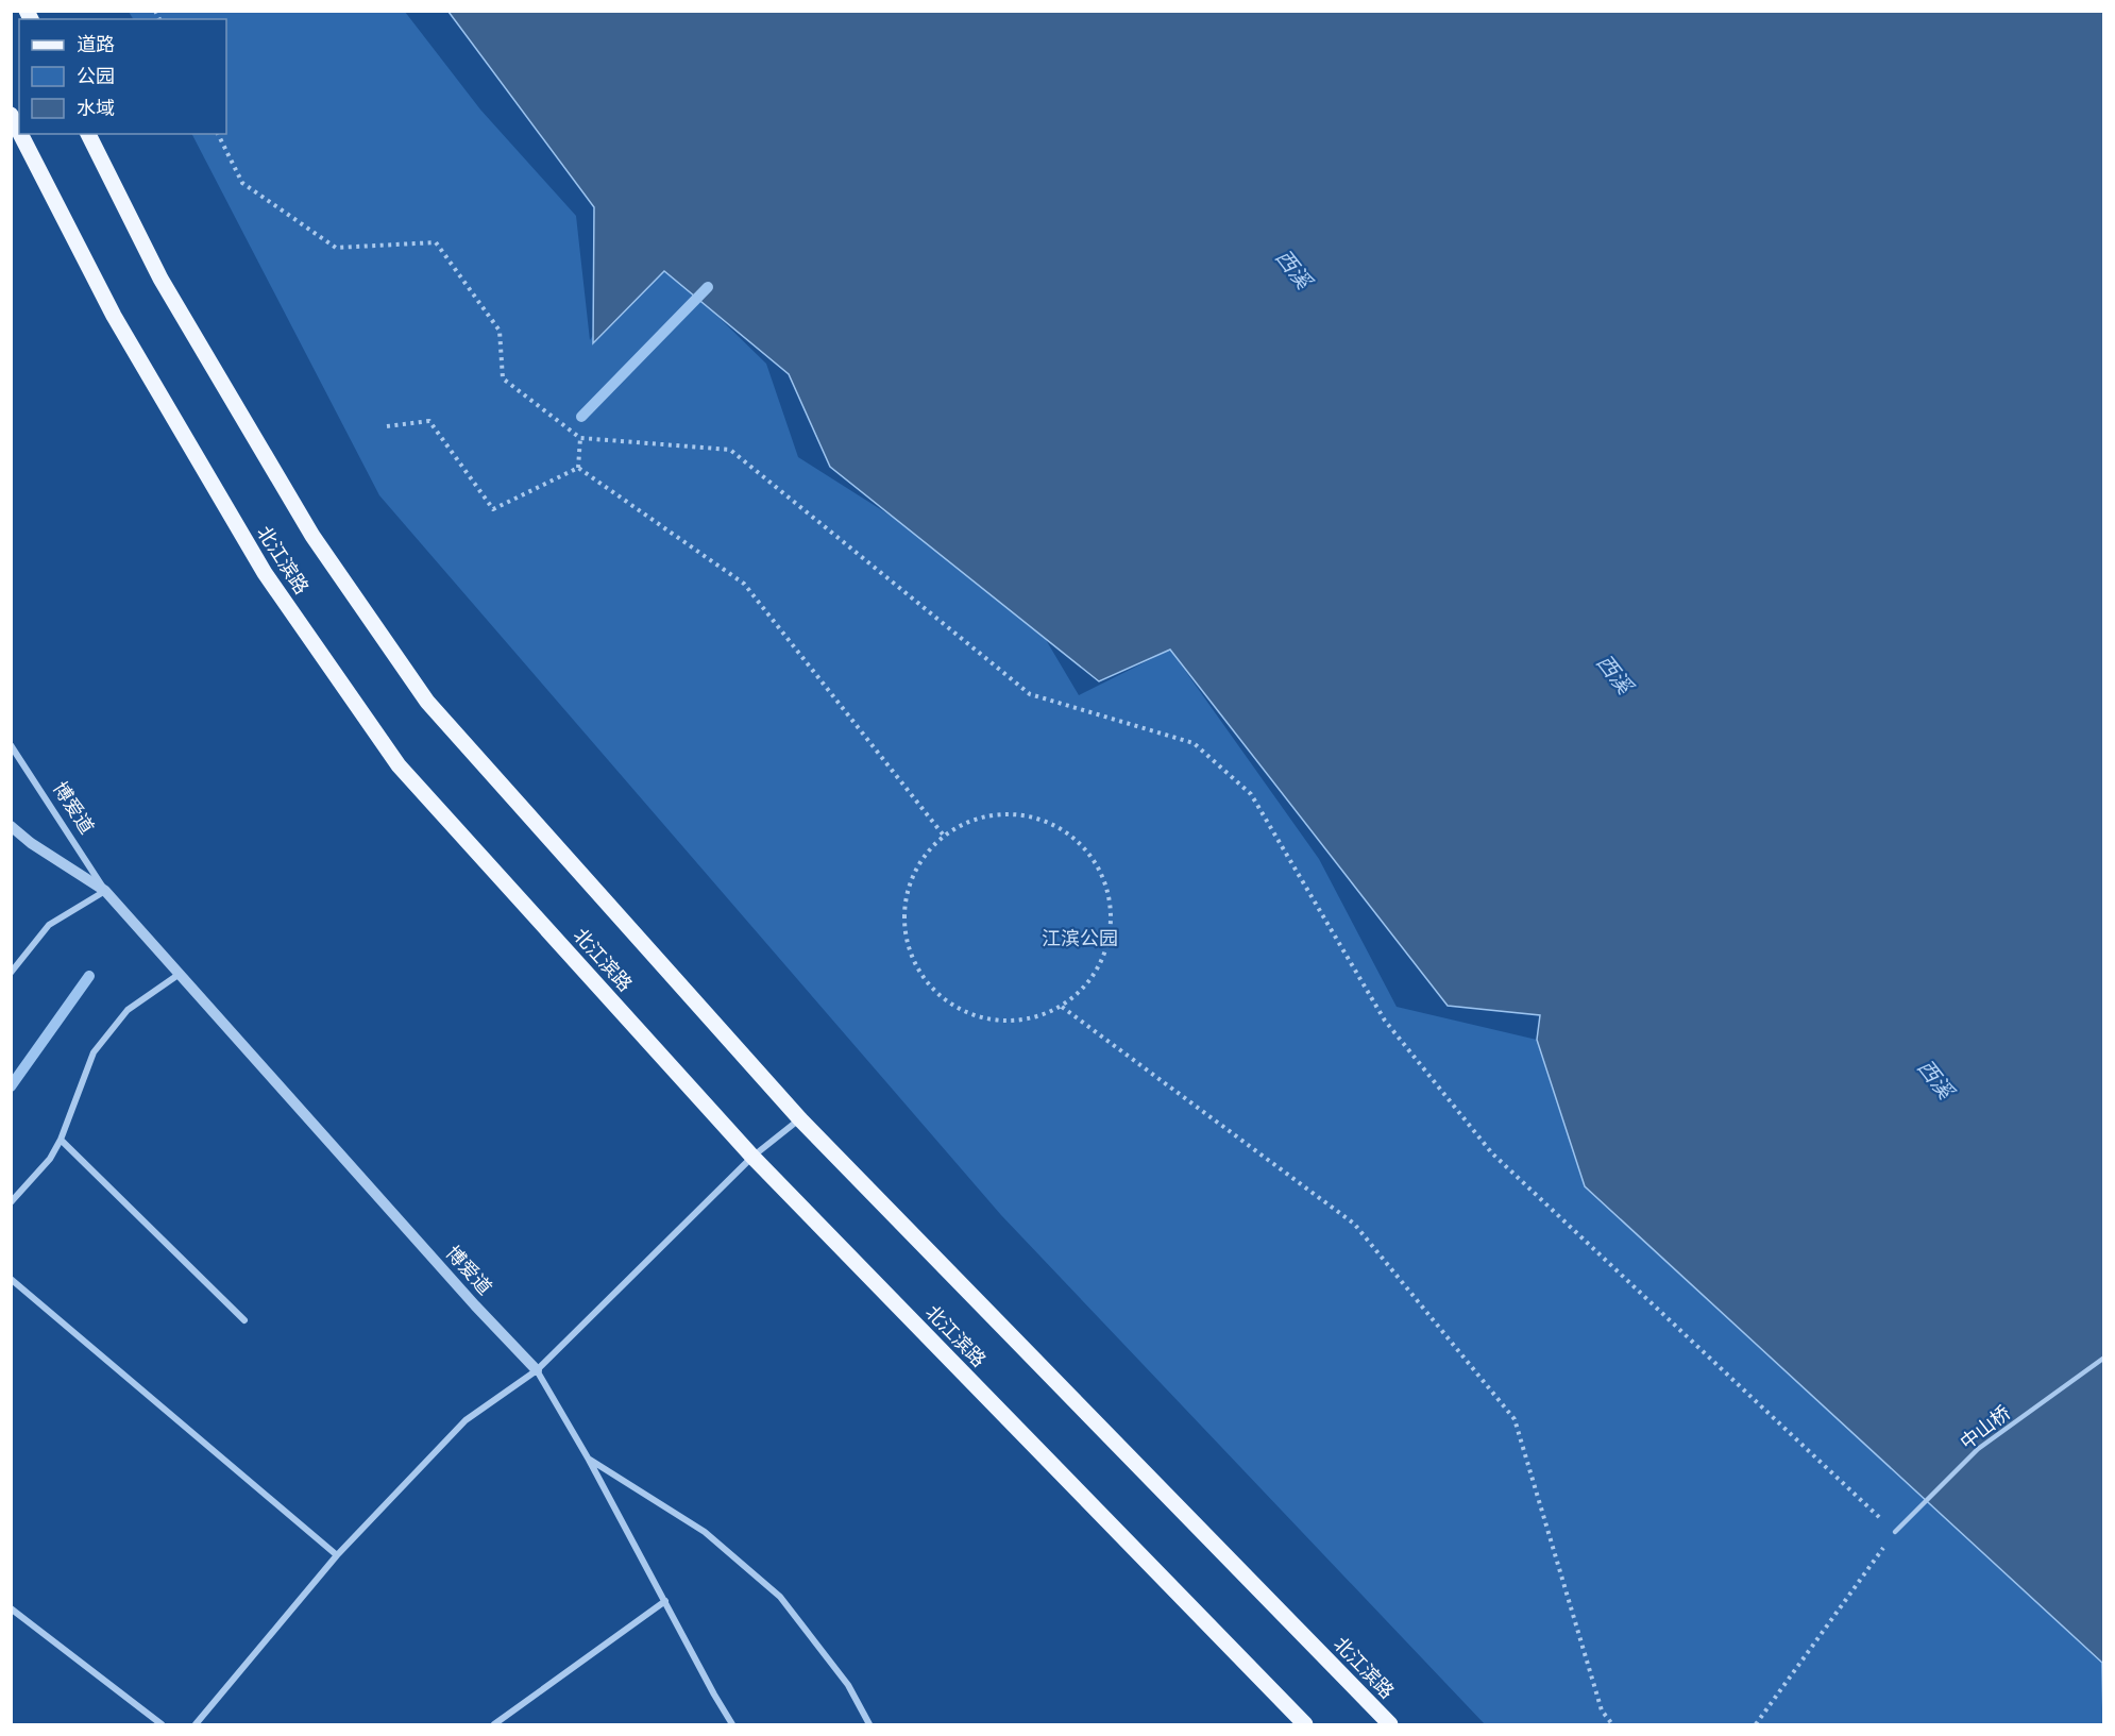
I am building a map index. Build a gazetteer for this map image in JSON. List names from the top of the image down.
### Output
{
  "streets": {
    "main road": ["北江滨路"],
    "street": ["博爱道"],
    "lane": ["中山桥"]
  },
  "water": ["西溪"],
  "parks": ["江滨公园"],
  "legend": ["道路", "公园", "水域"]
}
